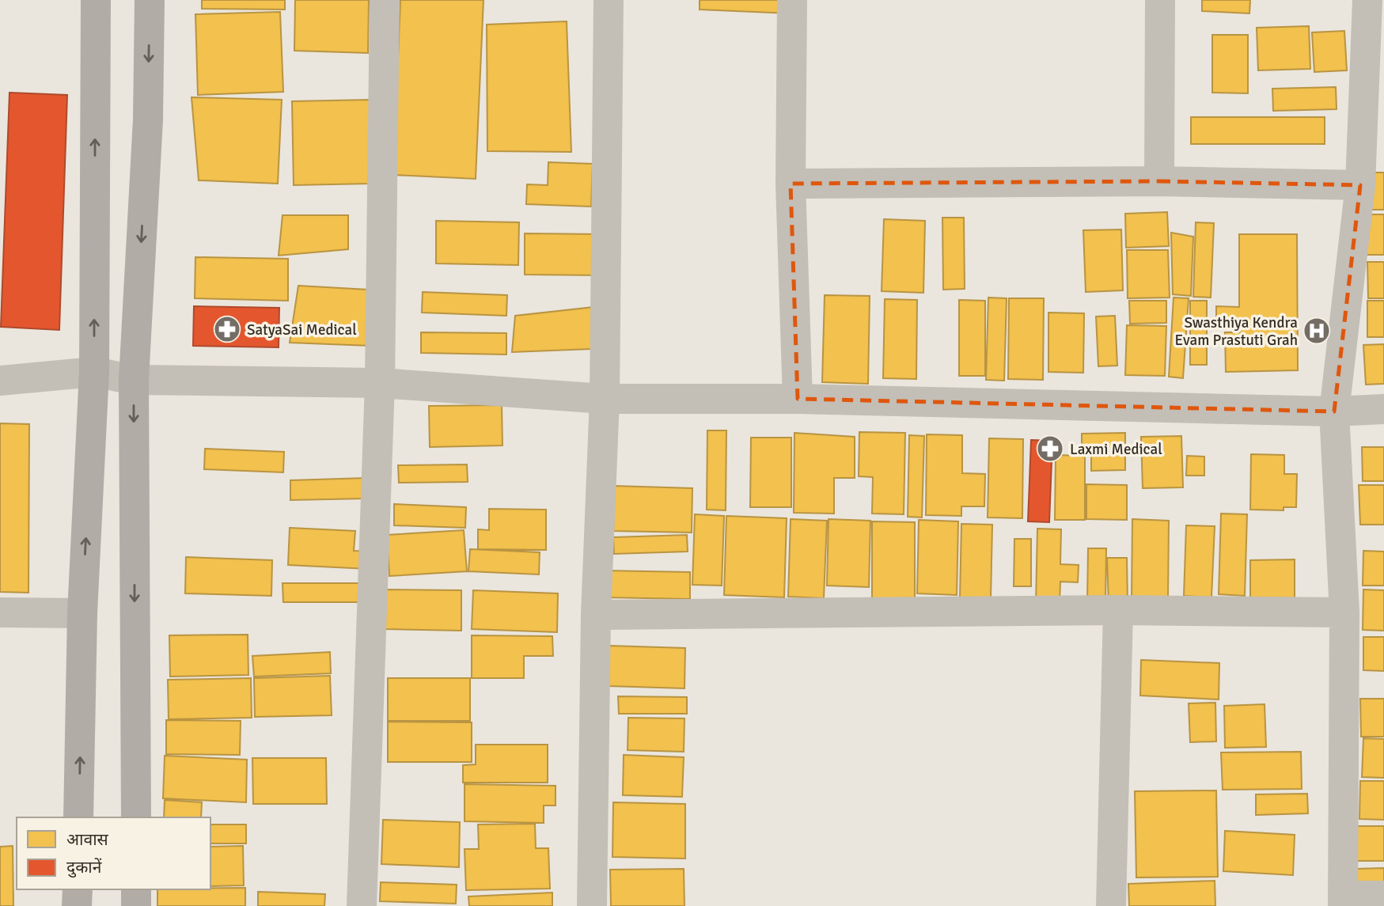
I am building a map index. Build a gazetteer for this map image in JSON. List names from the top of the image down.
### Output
{
  "places": {
    "pharmacy": ["SatyaSai Medical", "Laxmi Medical"],
    "hospital": ["Swasthiya Kendra Evam Prastuti Grah"]
  },
  "legend": ["आवास", "दुकानें"]
}
